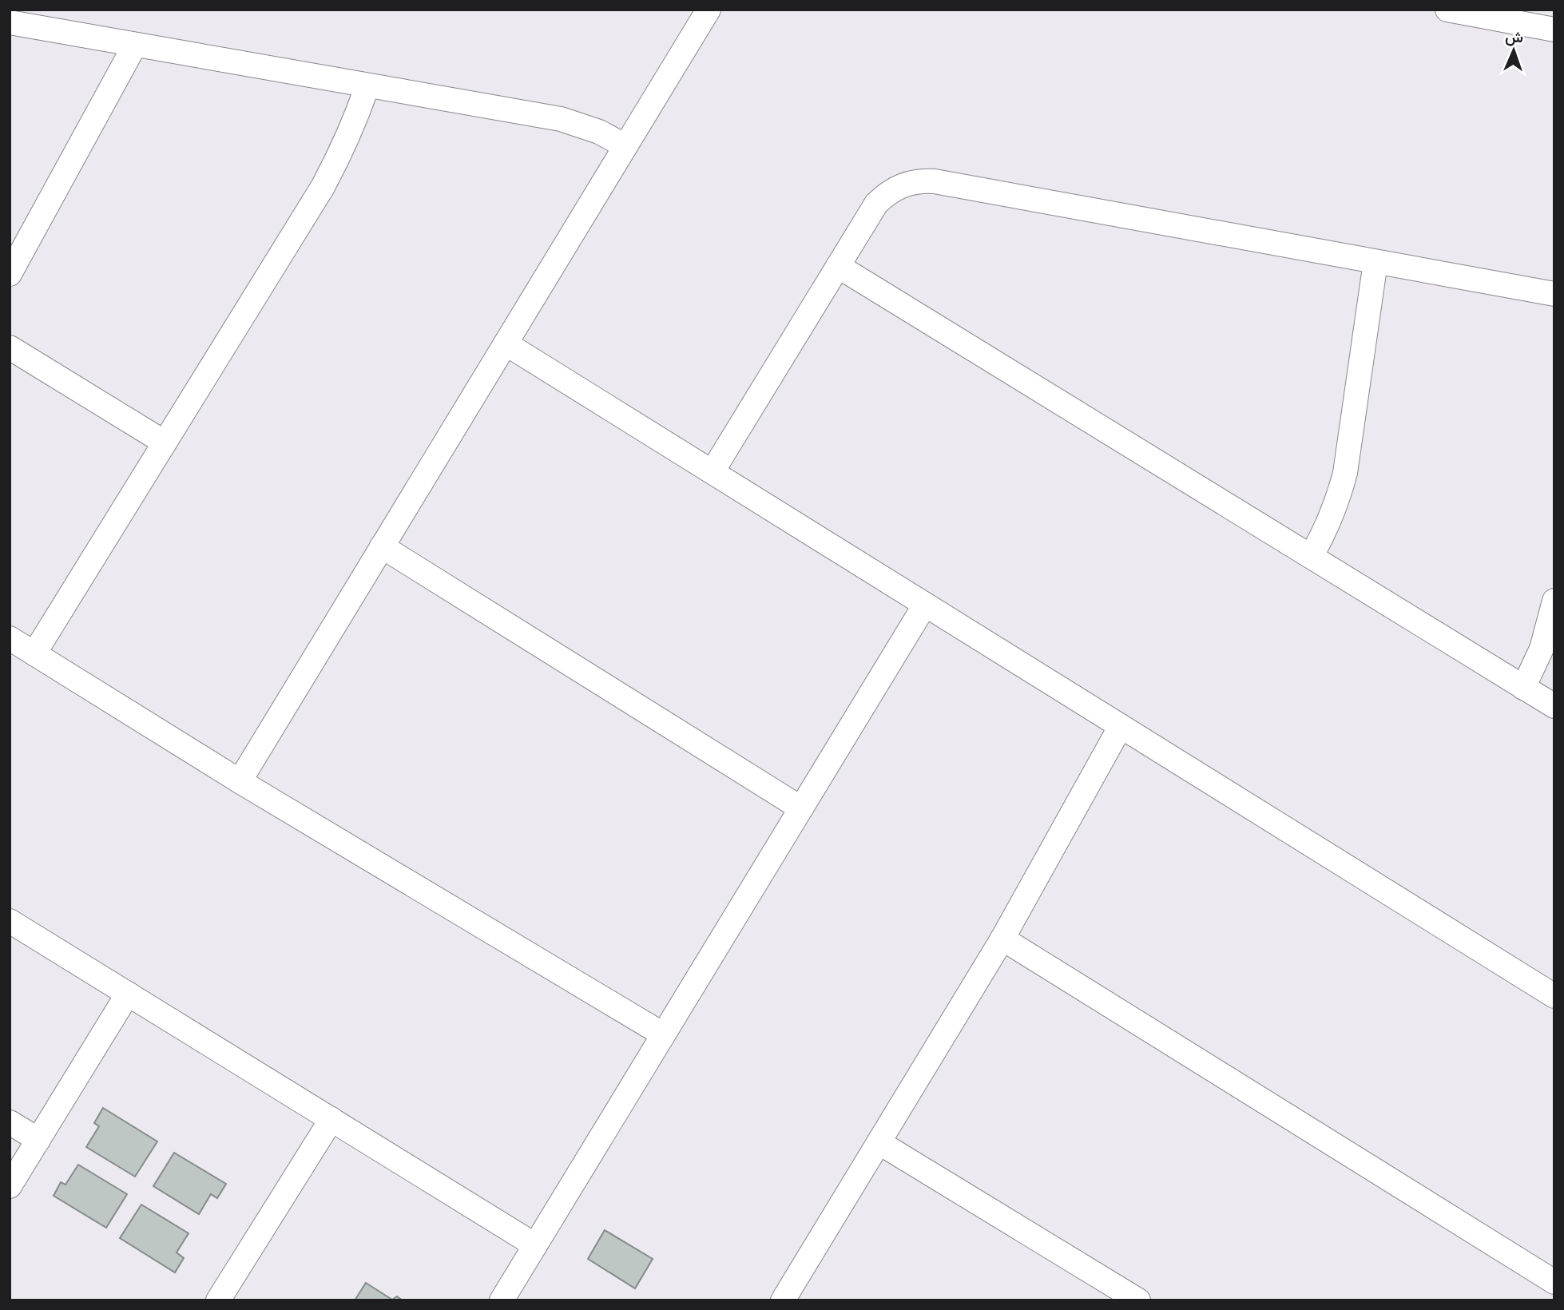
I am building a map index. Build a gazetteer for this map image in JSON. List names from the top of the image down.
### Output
{
  "north": "top"
}
